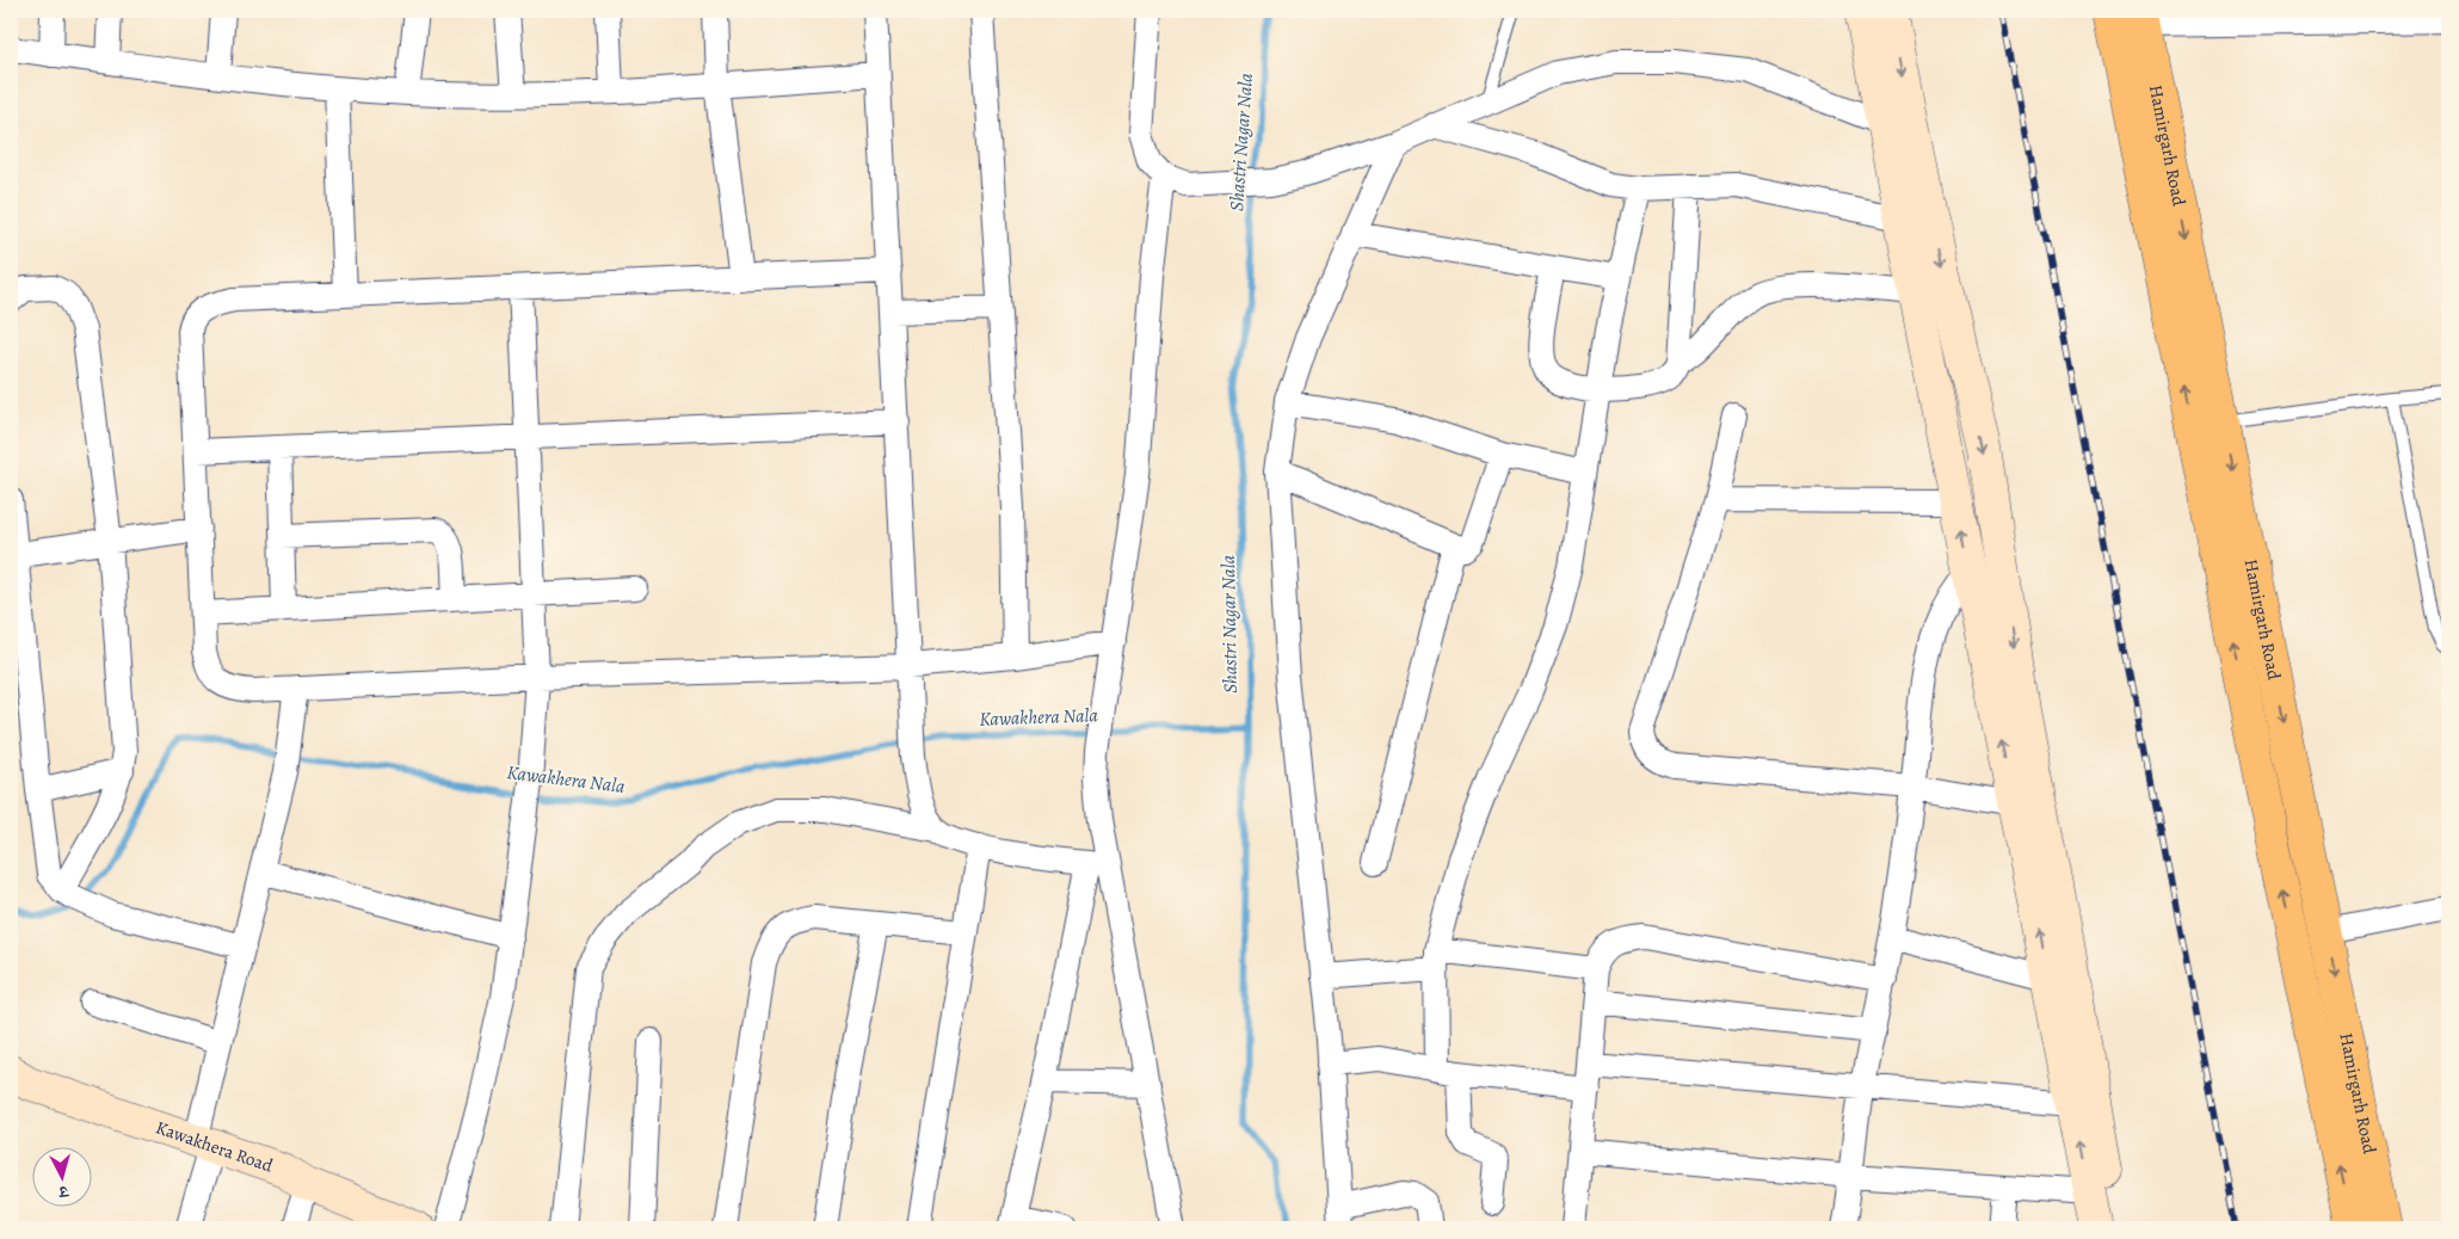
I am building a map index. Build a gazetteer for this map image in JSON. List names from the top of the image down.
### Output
{
  "streets": {
    "main road": ["Hamirgarh Road"],
    "street": ["Kawakhera Road"]
  },
  "water": ["Shastri Nagar Nala", "Kawakhera Nala"],
  "north": "bottom"
}
